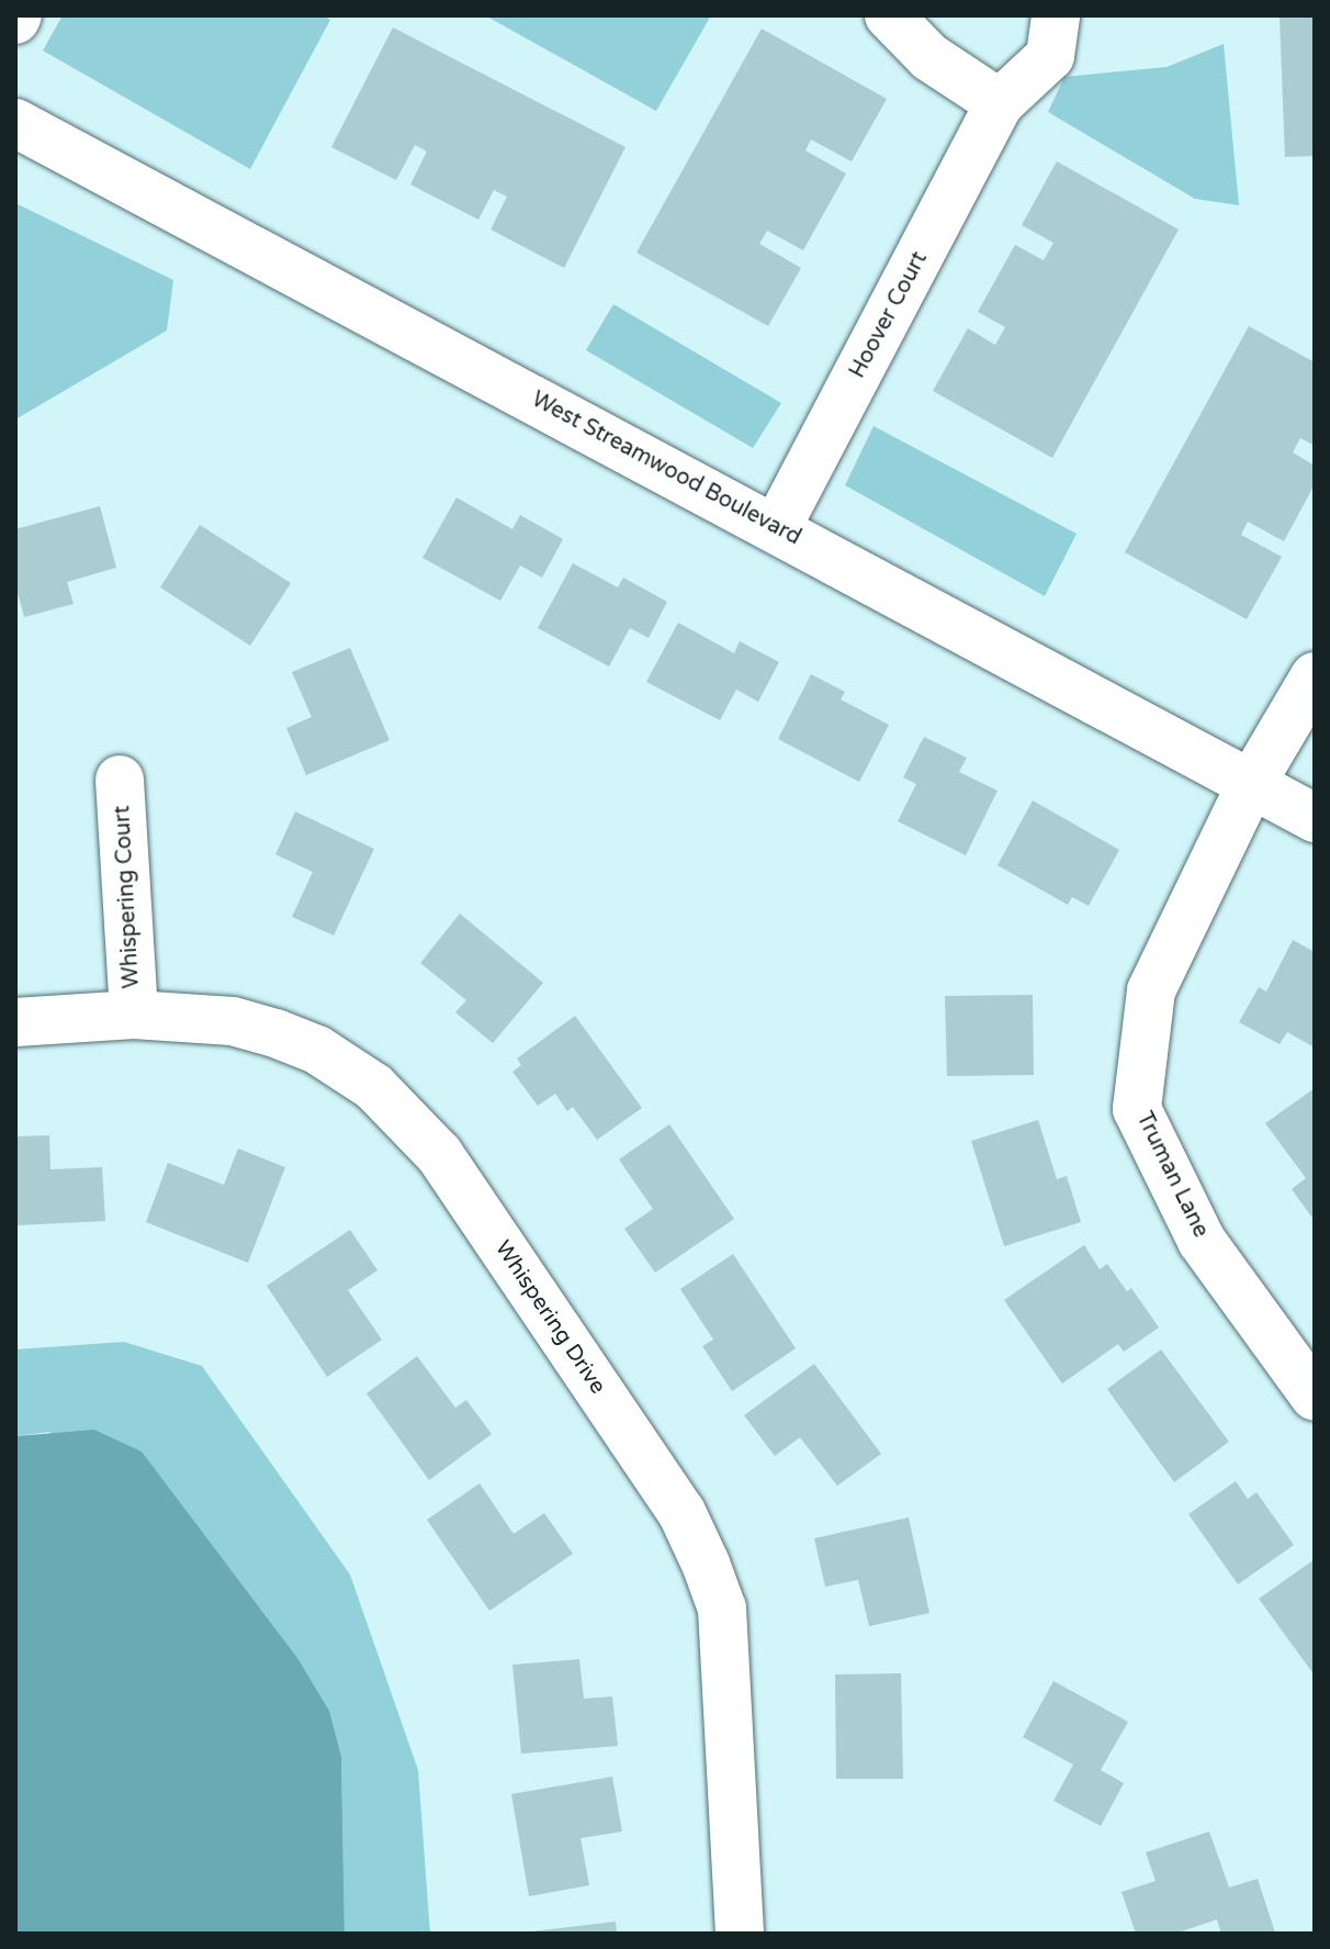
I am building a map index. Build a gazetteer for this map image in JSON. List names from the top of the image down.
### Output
{
  "streets": {
    "street": [
      "Hoover Court",
      "West Streamwood Boulevard",
      "Whispering Court",
      "Truman Lane",
      "Whispering Drive"
    ]
  },
  "crossings": [
    ["Hoover Court", "West Streamwood Boulevard"],
    ["West Streamwood Boulevard", "Truman Lane"],
    ["Whispering Court", "Whispering Drive"]
  ]
}
